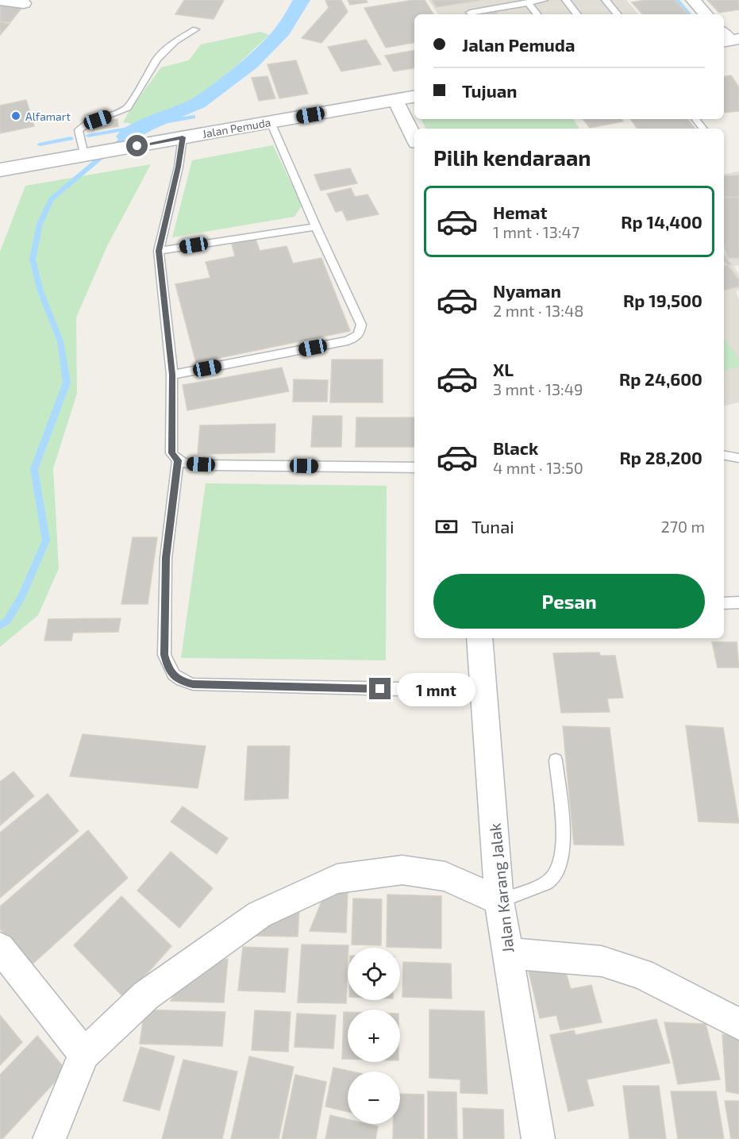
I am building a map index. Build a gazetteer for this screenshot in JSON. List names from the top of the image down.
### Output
{
  "streets": {
    "street": ["Jalan Pemuda", "Jalan Karang Jalak"]
  },
  "places": ["Alfamart"],
  "page": {
    "banner": ["Jalan Pemuda", "Tujuan"],
    "heading": "Pilih kendaraan",
    "list": [
      {
        "name": "Hemat",
        "note": "1 mnt · 13:47",
        "value": "Rp 14,400"
      },
      {
        "name": "Nyaman",
        "note": "2 mnt · 13:48",
        "value": "Rp 19,500"
      },
      {
        "name": "XL",
        "note": "3 mnt · 13:49",
        "value": "Rp 24,600"
      },
      {
        "name": "Black",
        "note": "4 mnt · 13:50",
        "value": "Rp 28,200"
      }
    ],
    "pay": ["Tunai", "270 m"],
    "buttons": "Pesan",
    "bubble": "1 mnt",
    "map_buttons": ["+", "−"]
  }
}
